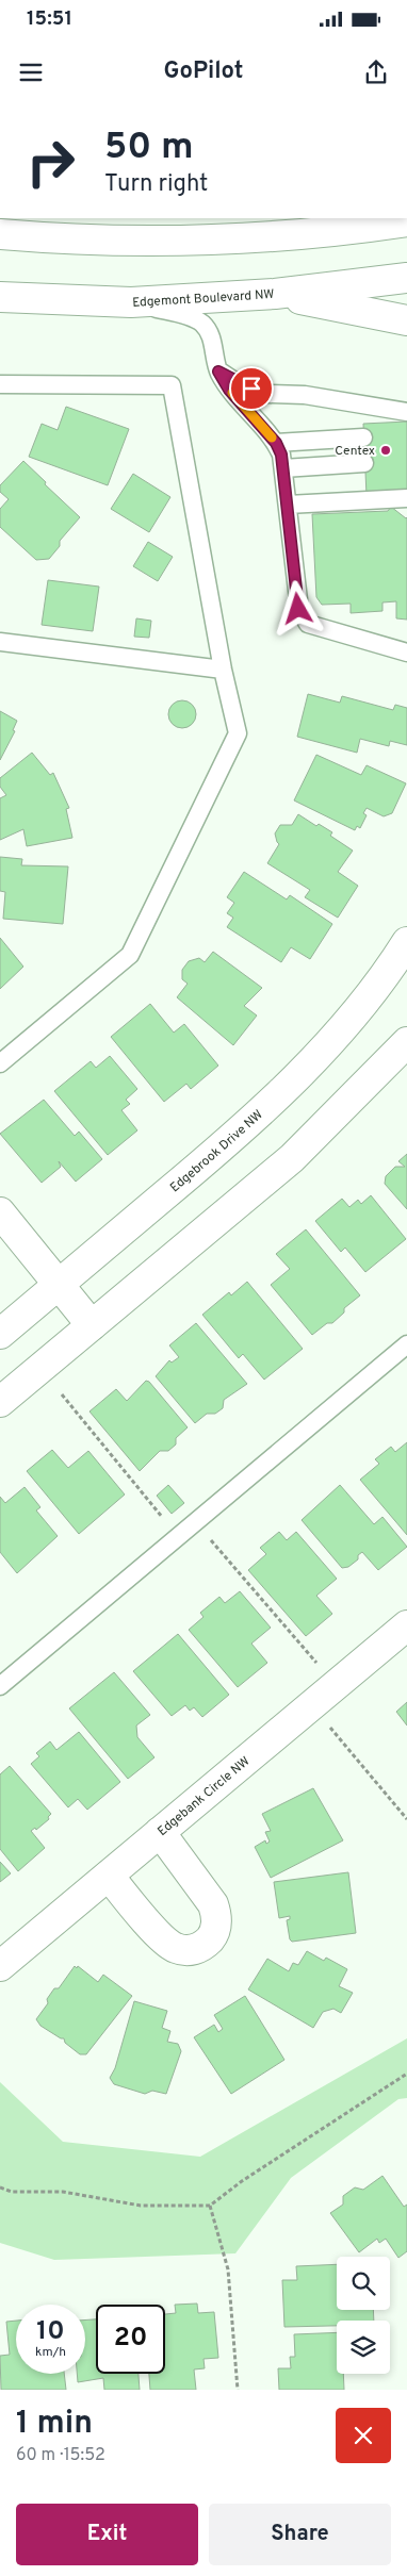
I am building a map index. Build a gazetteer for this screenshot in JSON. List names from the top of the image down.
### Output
{
  "streets": {
    "street": ["Edgemont Boulevard NW", "Edgebrook Drive NW", "Edgebank Circle NW"]
  },
  "places": ["Centex"],
  "page": {
    "status": "15:51",
    "header": "GoPilot",
    "turn": ["50 m", "Turn right"],
    "speed": "10 km/h",
    "limit": "20",
    "heading": ["1 min", "60 m · 15:52"],
    "buttons": ["Exit", "Share"]
  }
}
